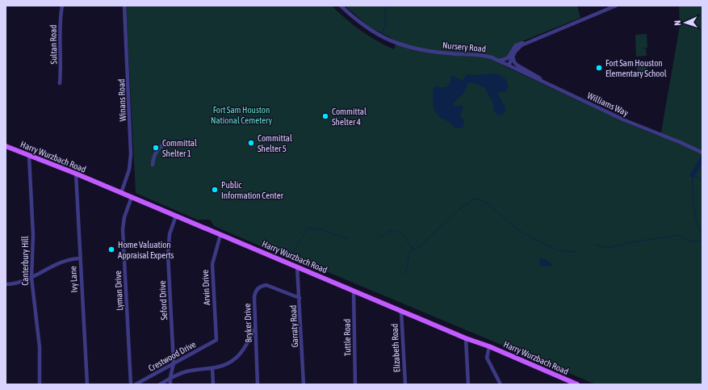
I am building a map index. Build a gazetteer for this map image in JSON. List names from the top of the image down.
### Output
{
  "streets": {
    "main road": ["Harry Wurzbach Road"],
    "street": [
      "Sultan Road",
      "Nursery Road",
      "Winans Road",
      "Williams Way",
      "Canterbury Hill",
      "Ivy Lane",
      "Arvin Drive",
      "Lyman Drive",
      "Seford Drive",
      "Bryker Drive",
      "Garraty Road",
      "Tuttle Road",
      "Elizabeth Road",
      "Crestwood Drive"
    ]
  },
  "crossings": [
    ["Nursery Road", "Williams Way"],
    ["Winans Road", "Harry Wurzbach Road"],
    ["Harry Wurzbach Road", "Canterbury Hill"],
    ["Harry Wurzbach Road", "Ivy Lane"],
    ["Harry Wurzbach Road", "Arvin Drive"],
    ["Harry Wurzbach Road", "Lyman Drive"],
    ["Harry Wurzbach Road", "Seford Drive"],
    ["Harry Wurzbach Road", "Garraty Road"],
    ["Harry Wurzbach Road", "Tuttle Road"],
    ["Harry Wurzbach Road", "Elizabeth Road"],
    ["Arvin Drive", "Crestwood Drive"],
    ["Seford Drive", "Crestwood Drive"],
    ["Bryker Drive", "Garraty Road"]
  ],
  "parks": ["Fort Sam Houston National Cemetery"],
  "places": [
    "Fort Sam Houston Elementary School",
    "Committal Shelter 4",
    "Committal Shelter 5",
    "Committal Shelter 1",
    "Public Information Center",
    "Home Valuation Appraisal Experts"
  ],
  "north": "left"
}
